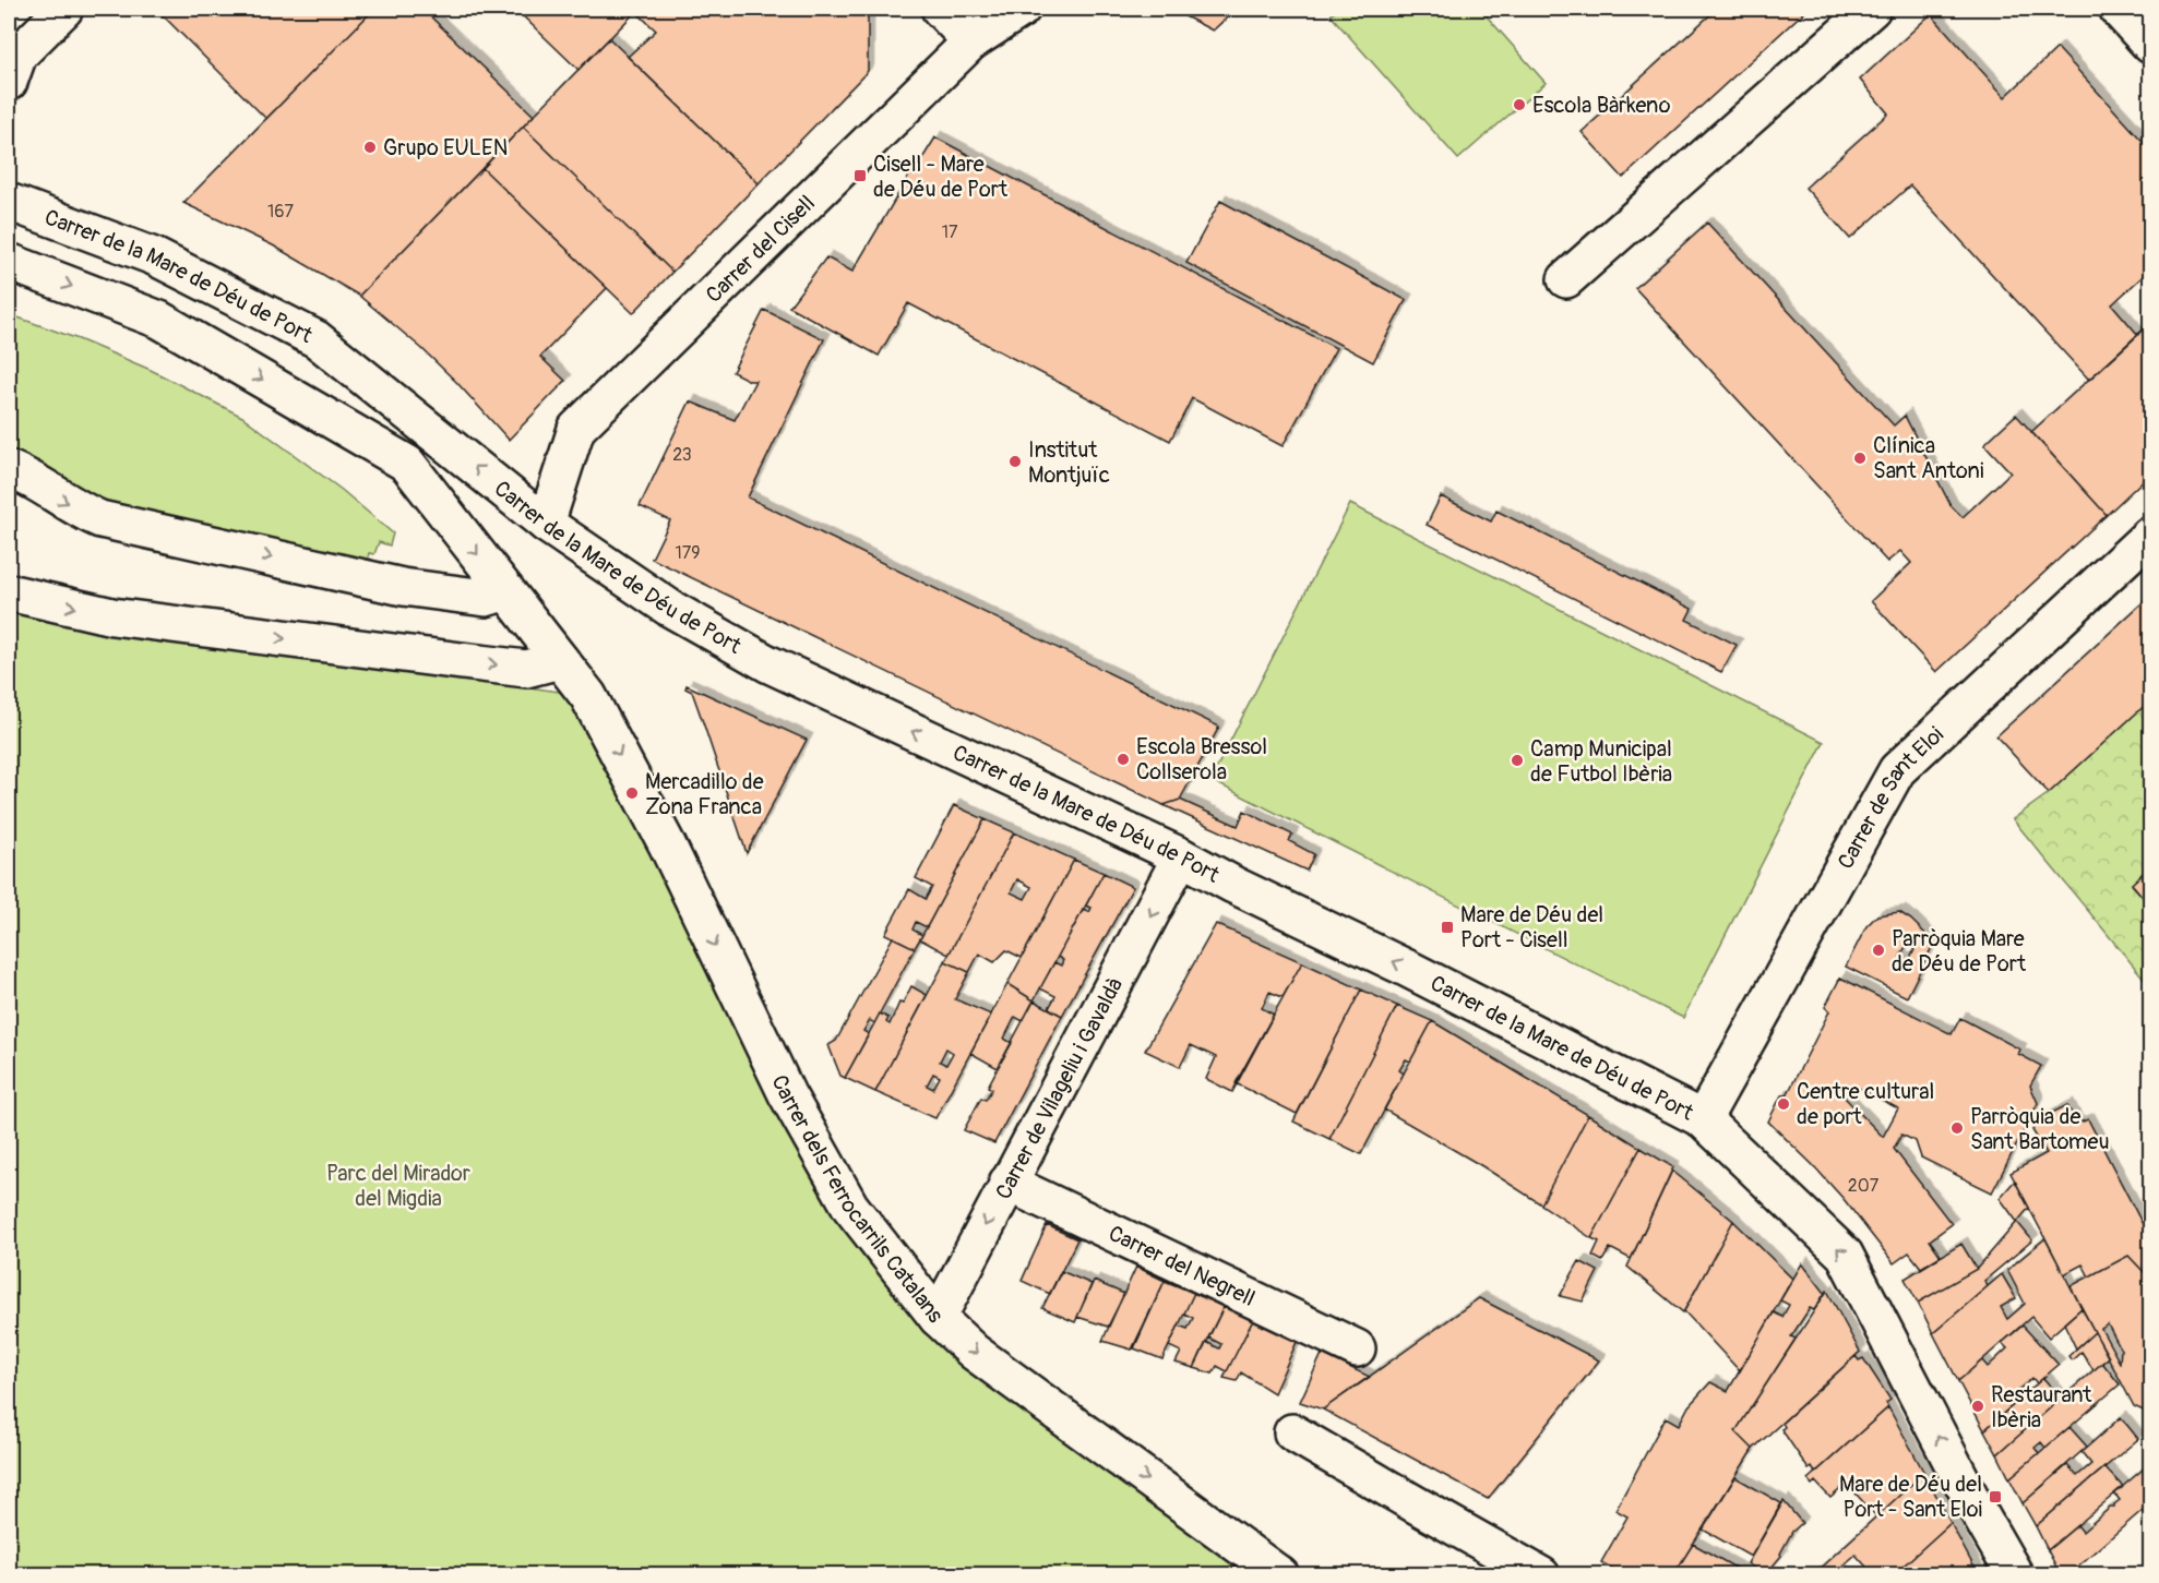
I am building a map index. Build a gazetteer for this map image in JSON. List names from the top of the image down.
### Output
{
  "streets": {
    "street": [
      "Carrer del Cisell",
      "Carrer de la Mare de Déu de Port",
      "Carrer de Sant Eloi",
      "Carrer de Vilageliu i Gavaldà",
      "Carrer dels Ferrocarrils Catalans",
      "Carrer del Negrell"
    ]
  },
  "crossings": [
    ["Carrer del Cisell", "Carrer de la Mare de Déu de Port"],
    ["Carrer de la Mare de Déu de Port", "Carrer de Sant Eloi"],
    ["Carrer de la Mare de Déu de Port", "Carrer de Vilageliu i Gavaldà"],
    ["Carrer de Vilageliu i Gavaldà", "Carrer dels Ferrocarrils Catalans"],
    ["Carrer de Vilageliu i Gavaldà", "Carrer del Negrell"]
  ],
  "one_way": ["Carrer de Vilageliu i Gavaldà", "Carrer dels Ferrocarrils Catalans"],
  "parks": ["Parc del Mirador del Migdia"],
  "places": {
    "other": [
      "Escola Bàrkeno",
      "Grupo EULEN",
      "Clínica Sant Antoni",
      "Institut Montjuïc",
      "Escola Bressol Collserola",
      "Camp Municipal de Futbol Ibèria",
      "Mercadillo de Zona Franca",
      "Parròquia Mare de Déu de Port",
      "Centre cultural de port",
      "Parròquia de Sant Bartomeu",
      "Restaurant Ibèria"
    ],
    "transit": ["Cisell - Mare de Déu de Port", "Mare de Déu del Port - Cisell", "Mare de Déu del Port - Sant Eloi"]
  },
  "house_numbers": [
    "167",
    "17",
    "23",
    "179",
    "207"
  ]
}
